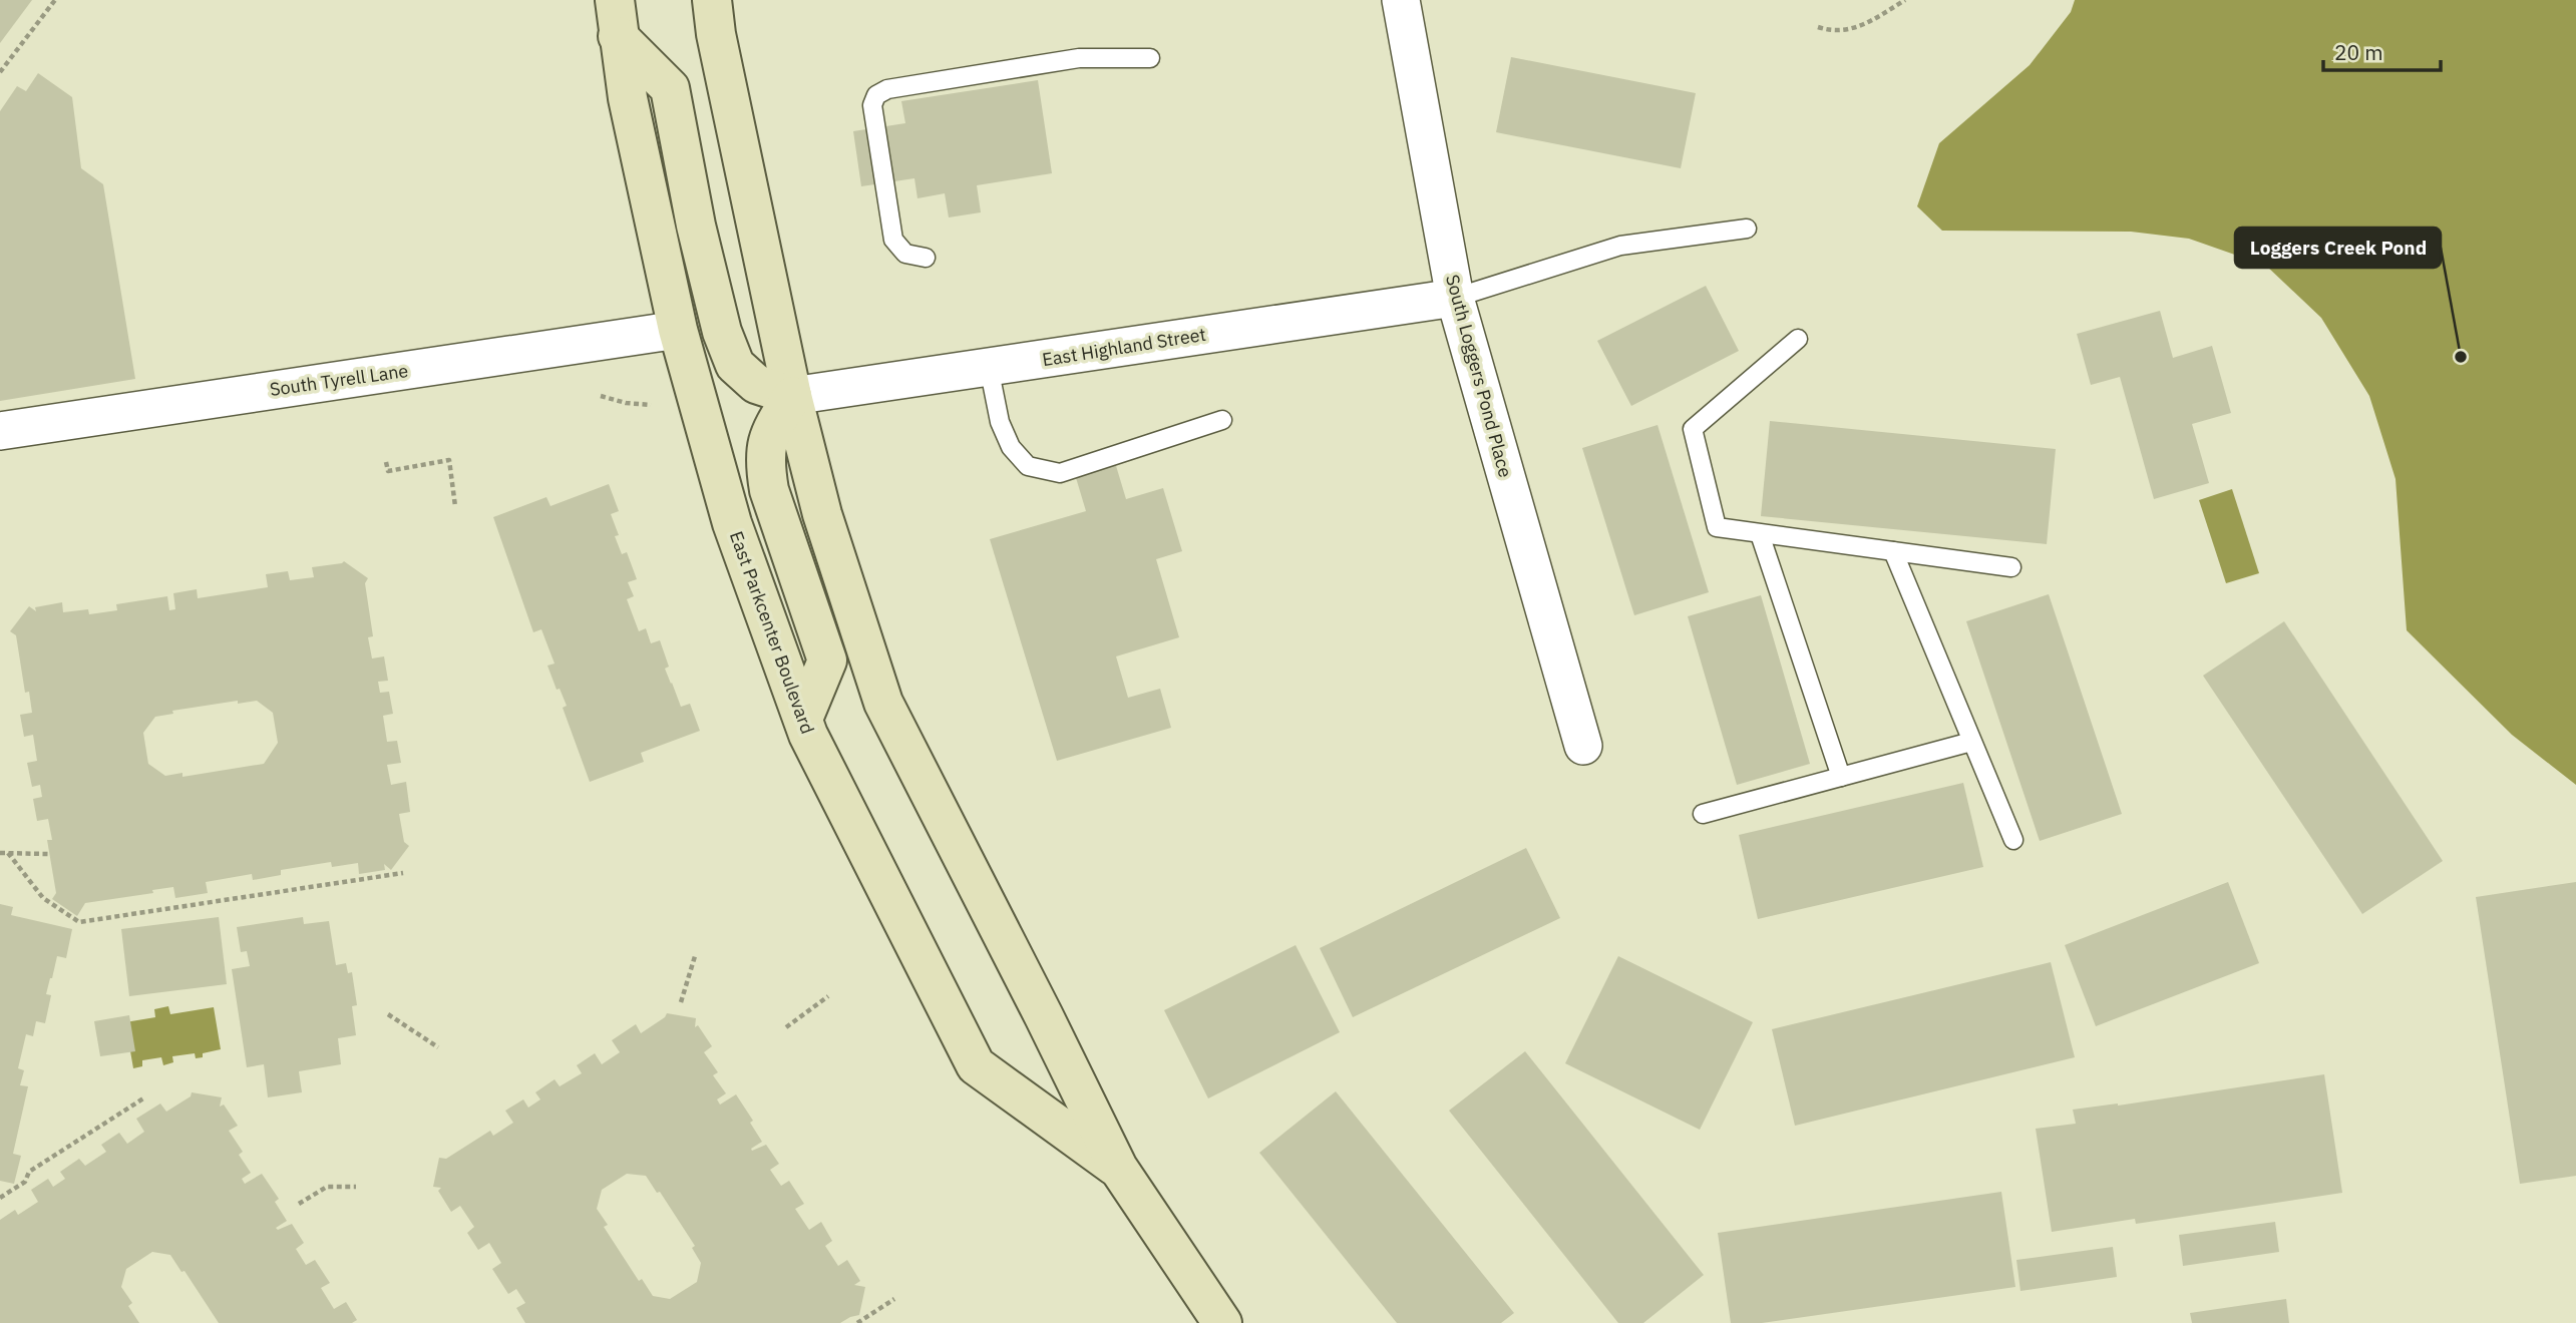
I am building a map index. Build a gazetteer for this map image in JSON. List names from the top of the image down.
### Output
{
  "streets": {
    "main road": ["East Parkcenter Boulevard"],
    "street": ["East Highland Street", "South Loggers Pond Place", "South Tyrell Lane"]
  },
  "crossings": [
    ["East Highland Street", "South Loggers Pond Place"],
    ["East Highland Street", "East Parkcenter Boulevard"],
    ["South Tyrell Lane", "East Parkcenter Boulevard"]
  ],
  "places": ["Loggers Creek Pond"],
  "scale_bar": "20 m"
}
